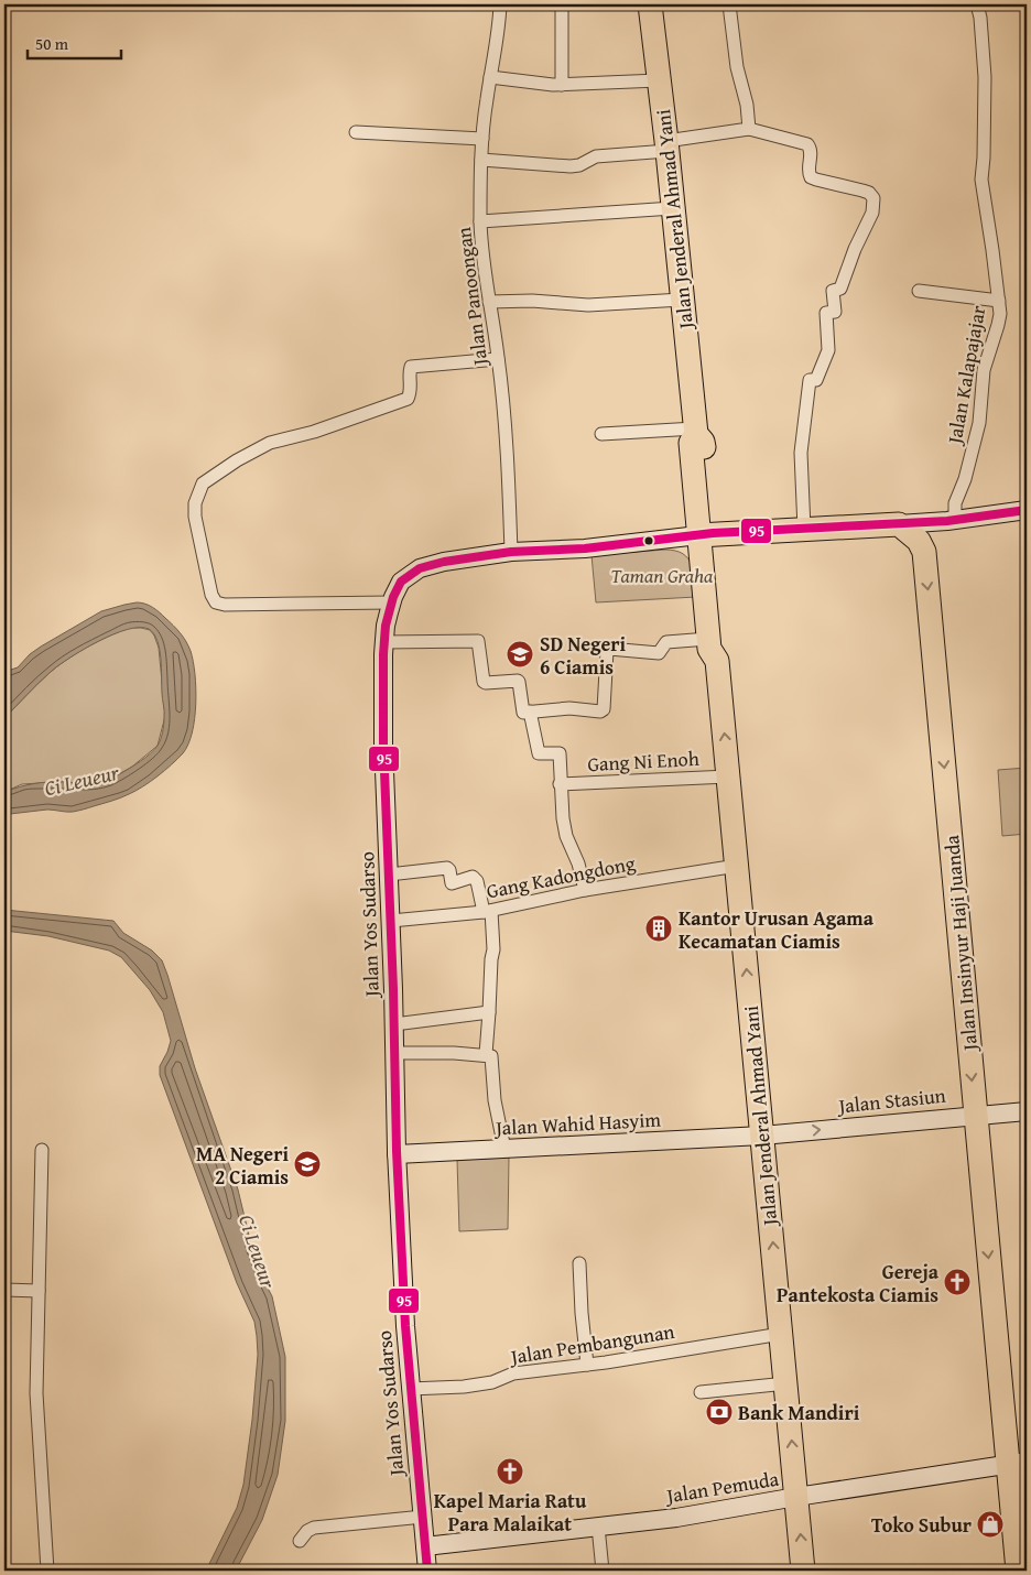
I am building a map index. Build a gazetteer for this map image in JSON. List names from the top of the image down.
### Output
{
  "streets": {
    "highway": ["Jalan Jenderal Ahmad Yani", "Jalan Insinyur Haji Juanda"],
    "main road": [
      "Jalan Yos Sudarso",
      "Jalan Stasiun",
      "Jalan Wahid Hasyim",
      "Jalan Pemuda"
    ],
    "street": [
      "Jalan Panoongan",
      "Jalan Kalapajajar",
      "Gang Ni Enoh",
      "Gang Kadongdong",
      "Jalan Pembangunan"
    ]
  },
  "crossings": [
    ["Jalan Jenderal Ahmad Yani", "Gang Ni Enoh"],
    ["Jalan Jenderal Ahmad Yani", "Gang Kadongdong"],
    ["Jalan Jenderal Ahmad Yani", "Jalan Yos Sudarso"],
    ["Jalan Jenderal Ahmad Yani", "Jalan Stasiun"],
    ["Jalan Jenderal Ahmad Yani", "Jalan Wahid Hasyim"],
    ["Jalan Jenderal Ahmad Yani", "Jalan Pembangunan"],
    ["Jalan Jenderal Ahmad Yani", "Jalan Pemuda"],
    ["Jalan Panoongan", "Jalan Yos Sudarso"],
    ["Gang Kadongdong", "Jalan Yos Sudarso"],
    ["Jalan Yos Sudarso", "Jalan Wahid Hasyim"],
    ["Jalan Yos Sudarso", "Jalan Pembangunan"],
    ["Jalan Yos Sudarso", "Jalan Pemuda"],
    ["Jalan Insinyur Haji Juanda", "Jalan Stasiun"],
    ["Jalan Insinyur Haji Juanda", "Jalan Pemuda"],
    ["Jalan Stasiun", "Jalan Wahid Hasyim"]
  ],
  "one_way": ["Jalan Jenderal Ahmad Yani", "Jalan Insinyur Haji Juanda", "Jalan Stasiun"],
  "water": ["Ci Leueur"],
  "parks": ["Taman Graha"],
  "places": {
    "school or university": ["SD Negeri 6 Ciamis", "MA Negeri 2 Ciamis"],
    "building": ["Kantor Urusan Agama Kecamatan Ciamis"],
    "church": ["Gereja Pantekosta Ciamis", "Kapel Maria Ratu Para Malaikat"],
    "bank": ["Bank Mandiri"],
    "shop": ["Toko Subur"]
  },
  "lines": ["transit line 95"],
  "scale_bar": "50 m"
}
